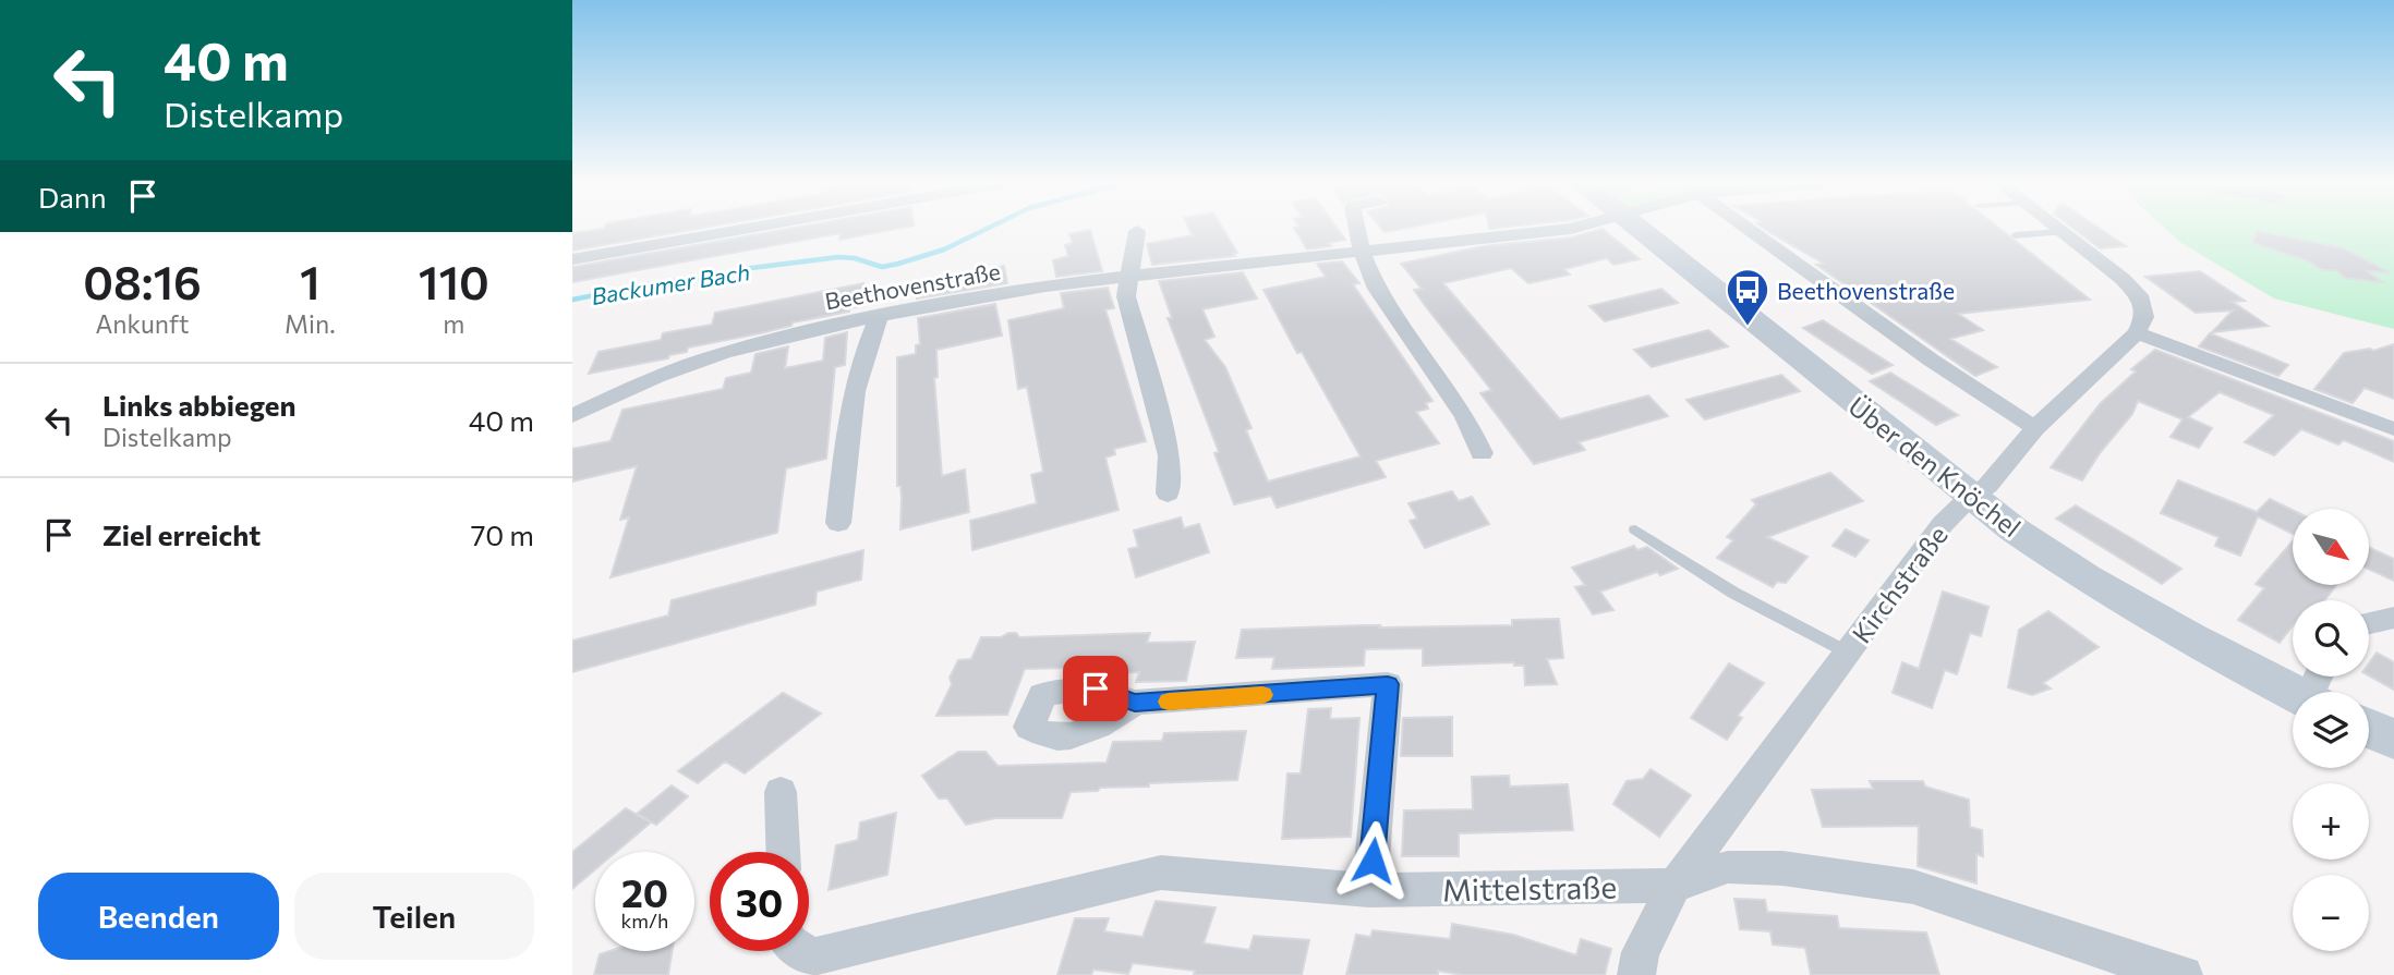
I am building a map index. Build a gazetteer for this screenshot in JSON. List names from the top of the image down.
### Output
{
  "streets": {
    "main road": ["Über den Knöchel"],
    "street": ["Beethovenstraße", "Kirchstraße", "Mittelstraße"]
  },
  "crossings": [
    ["Über den Knöchel", "Kirchstraße"],
    ["Kirchstraße", "Mittelstraße"]
  ],
  "water": ["Backumer Bach"],
  "places": {
    "bus stop": ["Beethovenstraße"]
  },
  "north": "bottom right",
  "page": {
    "turn": ["40 m", "Distelkamp"],
    "then": "Dann",
    "eta": [
      "08:16",
      "Ankunft",
      "1",
      "Min.",
      "110",
      "m"
    ],
    "list": [
      {
        "name": "Links abbiegen",
        "note": "Distelkamp",
        "value": "40 m"
      },
      {
        "name": "Ziel erreicht",
        "value": "70 m"
      }
    ],
    "map_buttons": ["+", "−"],
    "speed": "20 km/h",
    "limit": "30",
    "buttons": ["Beenden", "Teilen"]
  }
}
